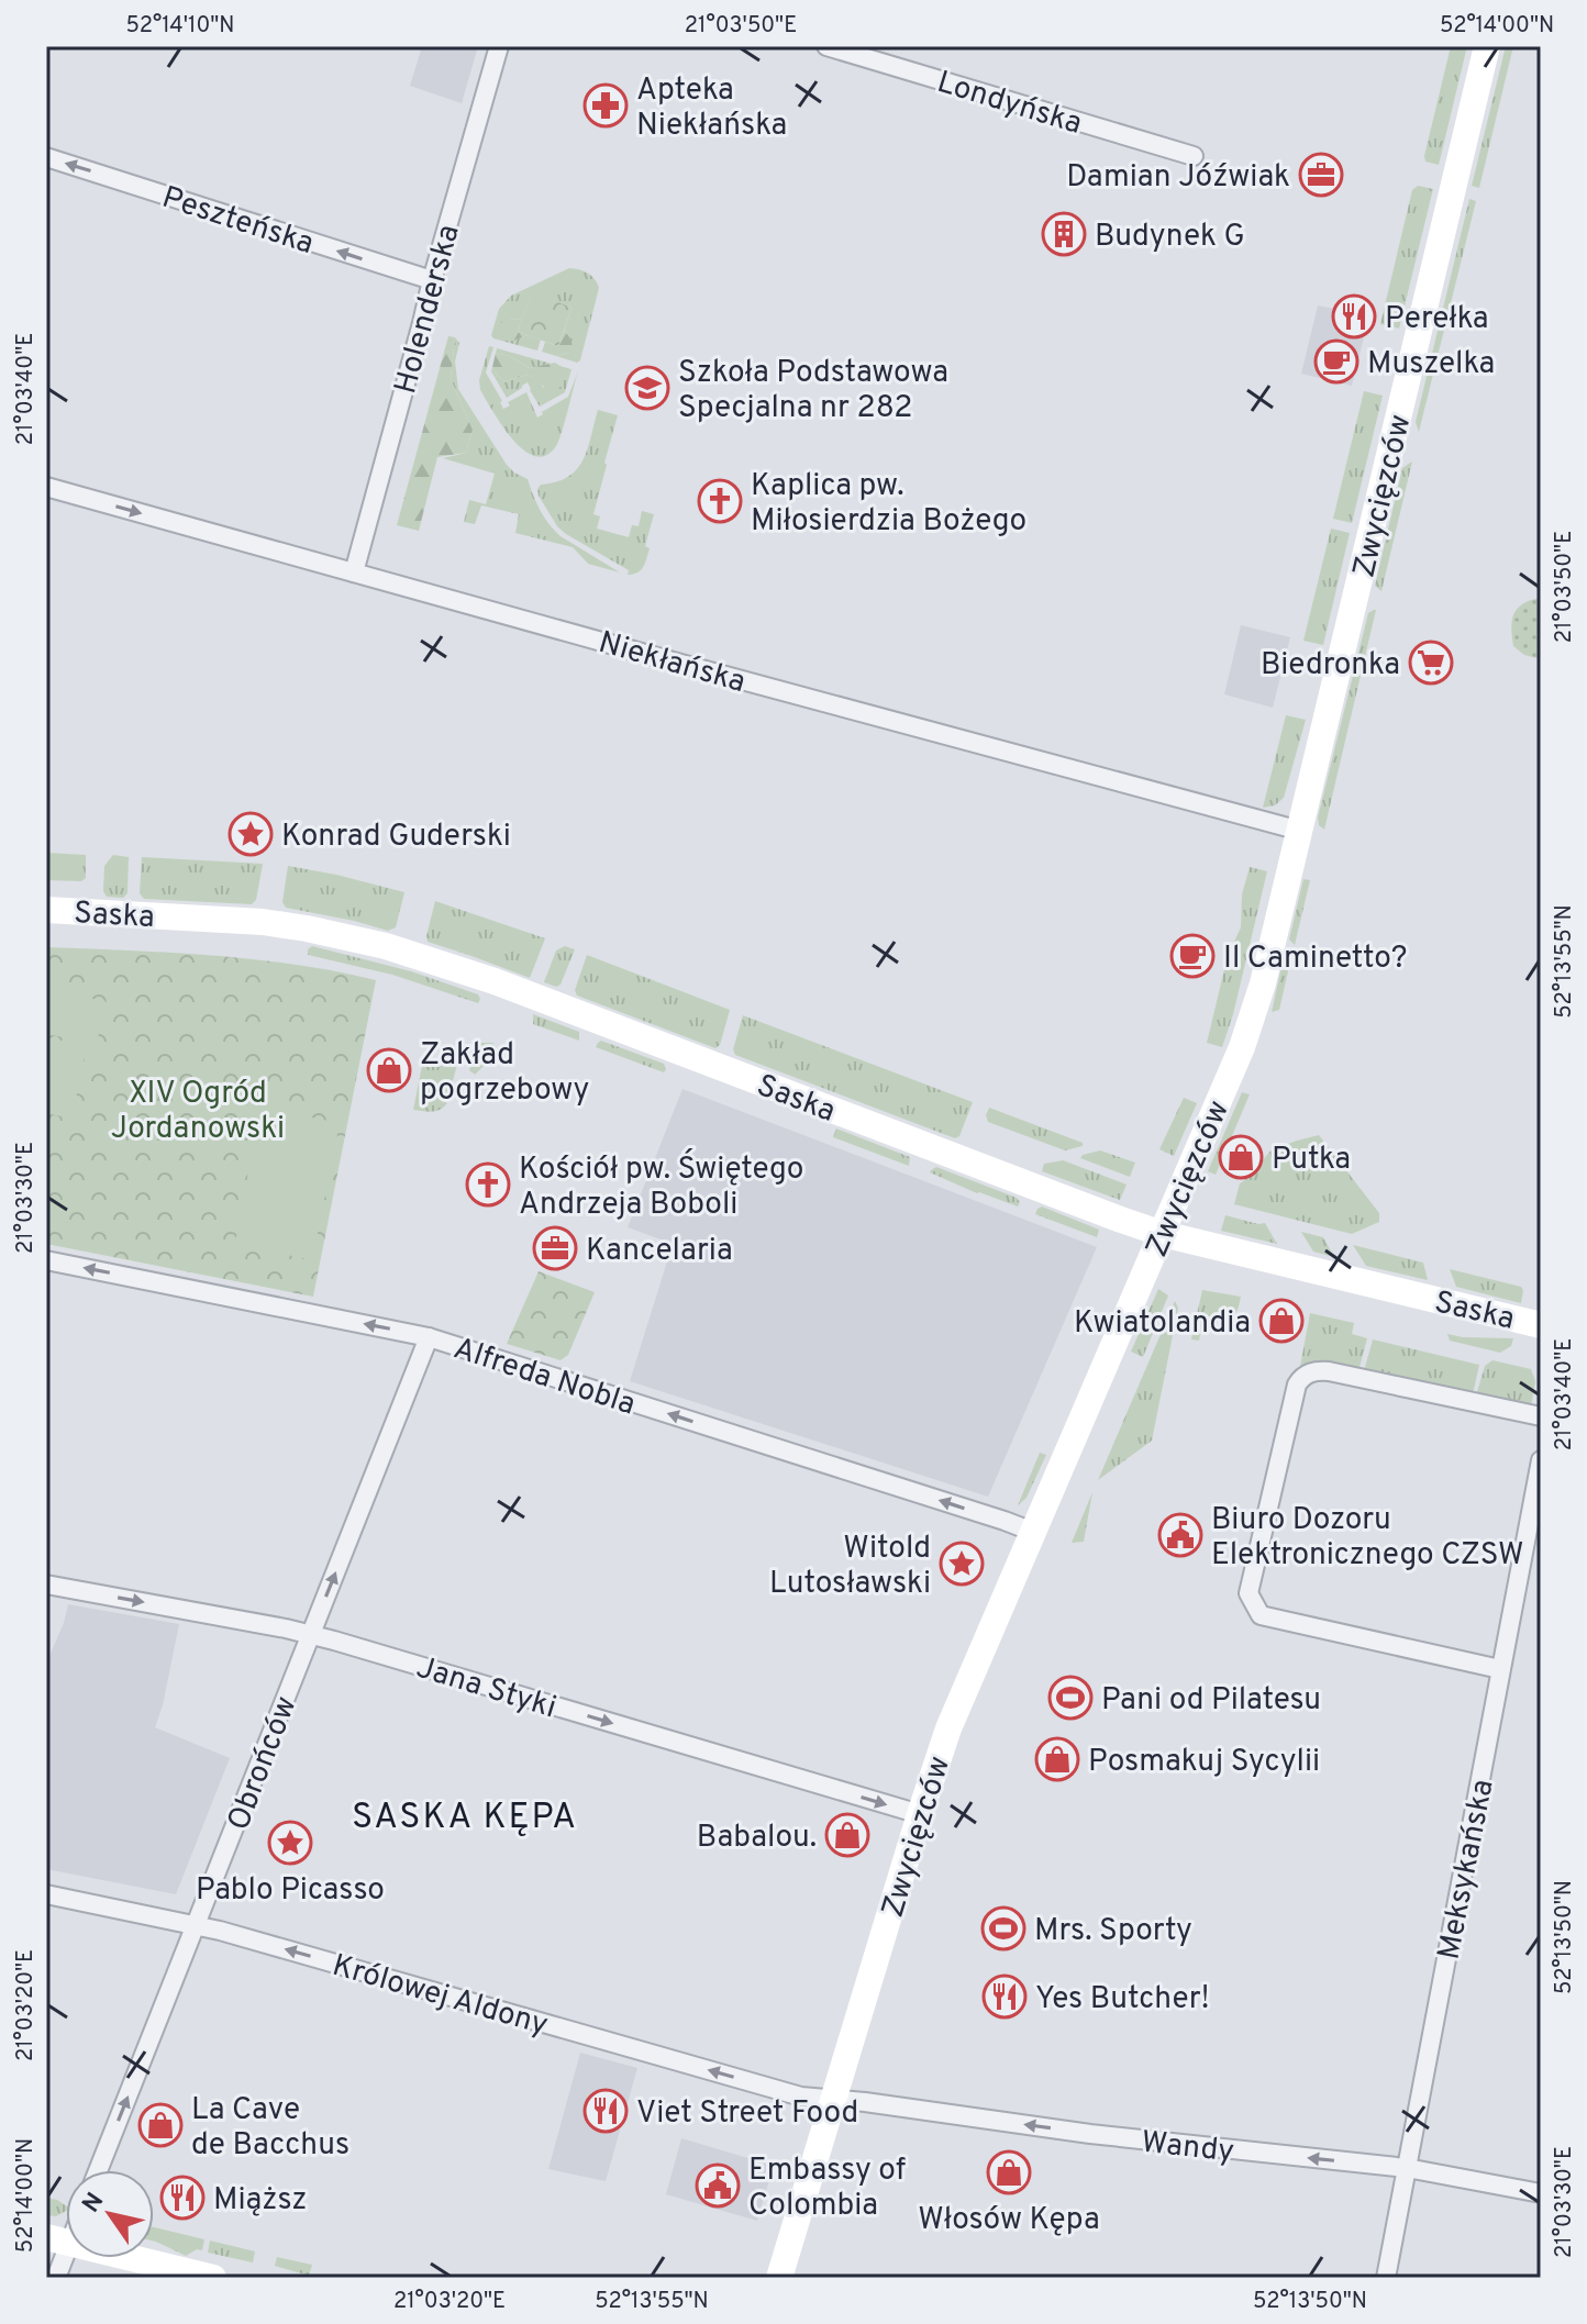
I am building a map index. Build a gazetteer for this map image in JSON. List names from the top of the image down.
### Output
{
  "streets": {
    "street": [
      "Londyńska",
      "Peszteńska",
      "Holenderska",
      "Zwycięzców",
      "Niekłańska",
      "Saska",
      "Alfreda Nobla",
      "Jana Styki",
      "Obrońców",
      "Meksykańska",
      "Królowej Aldony",
      "Wandy"
    ]
  },
  "crossings": [
    ["Peszteńska", "Holenderska"],
    ["Holenderska", "Niekłańska"],
    ["Zwycięzców", "Niekłańska"],
    ["Zwycięzców", "Saska"],
    ["Zwycięzców", "Alfreda Nobla"],
    ["Zwycięzców", "Jana Styki"],
    ["Zwycięzców", "Królowej Aldony"],
    ["Zwycięzców", "Wandy"],
    ["Alfreda Nobla", "Obrońców"],
    ["Jana Styki", "Obrońców"],
    ["Obrońców", "Królowej Aldony"],
    ["Meksykańska", "Wandy"],
    ["Królowej Aldony", "Wandy"]
  ],
  "one_way": [
    "Peszteńska",
    "Alfreda Nobla",
    "Jana Styki",
    "Obrońców",
    "Królowej Aldony",
    "Wandy"
  ],
  "districts": ["SASKA KĘPA"],
  "parks": ["XIV Ogród Jordanowski"],
  "places": {
    "pharmacy": ["Apteka Niekłańska"],
    "office": ["Damian Jóźwiak", "Kancelaria"],
    "building": ["Budynek G"],
    "restaurant": [
      "Perełka",
      "Yes Butcher!",
      "Viet Street Food",
      "Miąższ"
    ],
    "cafe": ["Muszelka", "Il Caminetto?"],
    "school or university": ["Szkoła Podstawowa Specjalna nr 282"],
    "church": ["Kaplica pw. Miłosierdzia Bożego", "Kościół pw. Świętego Andrzeja Boboli"],
    "supermarket": ["Biedronka"],
    "place": ["Konrad Guderski", "Witold Lutosławski", "Pablo Picasso"],
    "shop": [
      "Zakład pogrzebowy",
      "Putka",
      "Kwiatolandia",
      "Posmakuj Sycylii",
      "Babalou.",
      "La Cave de Bacchus",
      "Włosów Kępa"
    ],
    "public building": ["Biuro Dozoru Elektronicznego CZSW", "Embassy of Colombia"],
    "sports": ["Pani od Pilatesu", "Mrs. Sporty"]
  },
  "north": "top left",
  "coordinates": [
    "52°14'10\"N",
    "21°03'50\"E",
    "52°14'00\"N",
    "21°03'40\"E",
    "52°13'55\"N",
    "21°03'30\"E",
    "52°13'50\"N",
    "21°03'20\"E"
  ]
}
